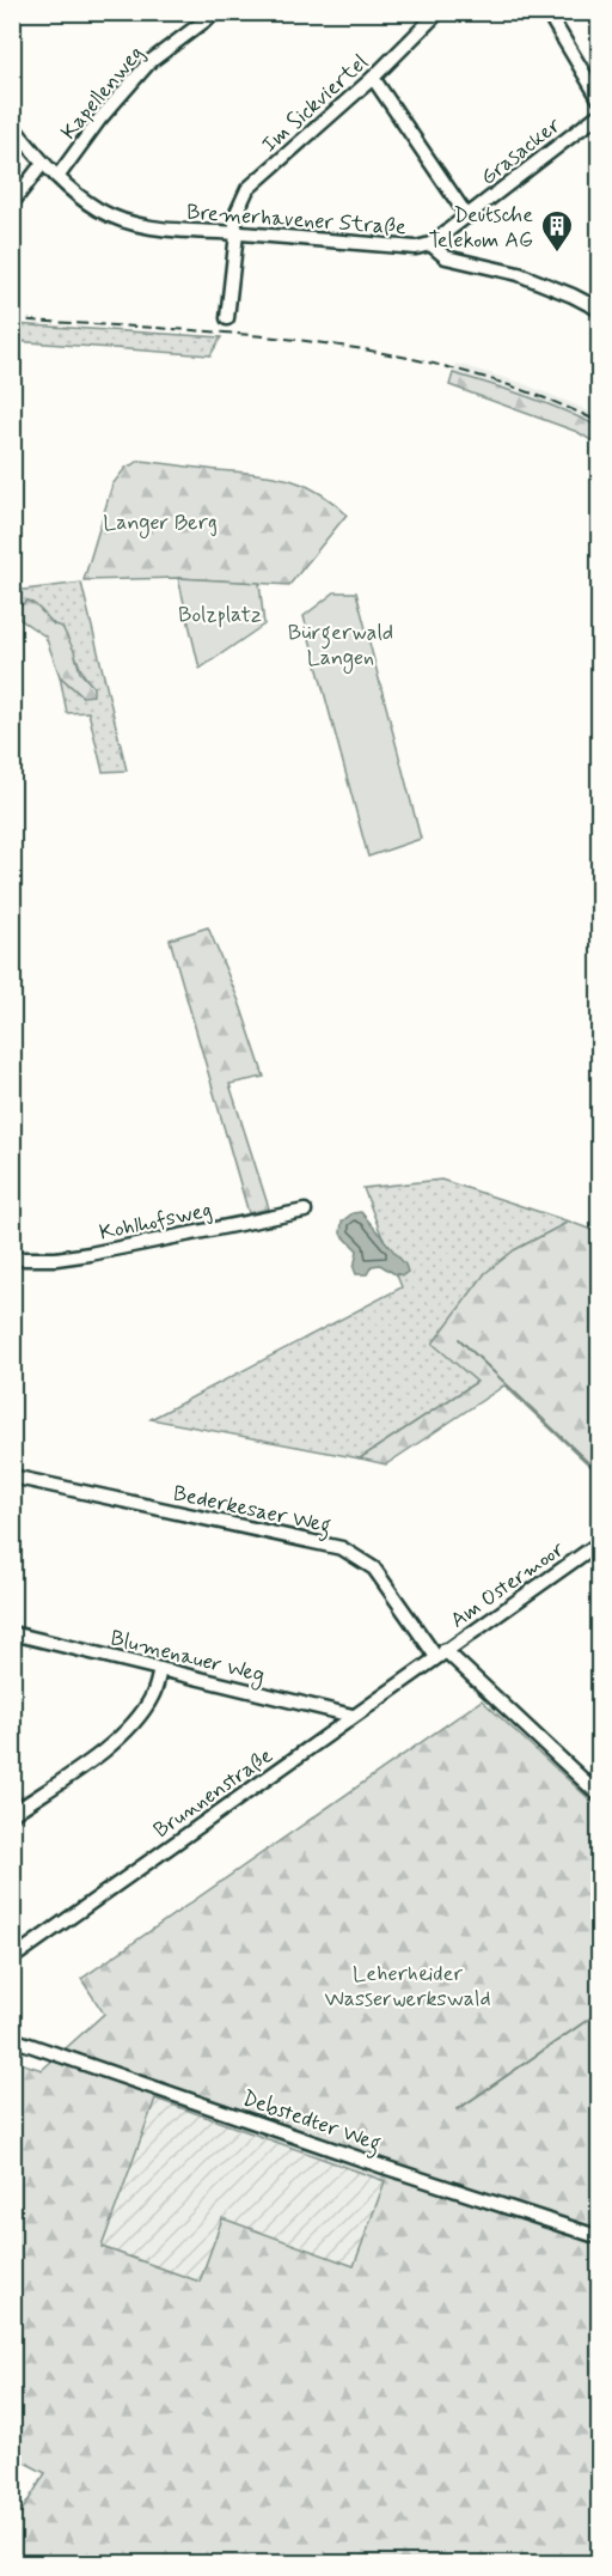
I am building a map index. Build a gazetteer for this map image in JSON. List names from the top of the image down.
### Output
{
  "streets": {
    "street": [
      "Kapellenweg",
      "Im Sickviertel",
      "Grasacker",
      "Bremerhavener Straße",
      "Kohlhofsweg",
      "Bederkesaer Weg",
      "Am Ostermoor",
      "Blumenauer Weg",
      "Brunnenstraße",
      "Debstedter Weg"
    ]
  },
  "crossings": [
    ["Kapellenweg", "Bremerhavener Straße"],
    ["Im Sickviertel", "Bremerhavener Straße"],
    ["Grasacker", "Bremerhavener Straße"],
    ["Bederkesaer Weg", "Am Ostermoor"],
    ["Bederkesaer Weg", "Brunnenstraße"],
    ["Am Ostermoor", "Brunnenstraße"],
    ["Blumenauer Weg", "Brunnenstraße"]
  ],
  "parks": [
    "Langer Berg",
    "Bolzplatz",
    "Bürgerwald Langen",
    "Leherheider Wasserwerkswald"
  ],
  "places": {
    "building": ["Deutsche Telekom AG"]
  }
}
